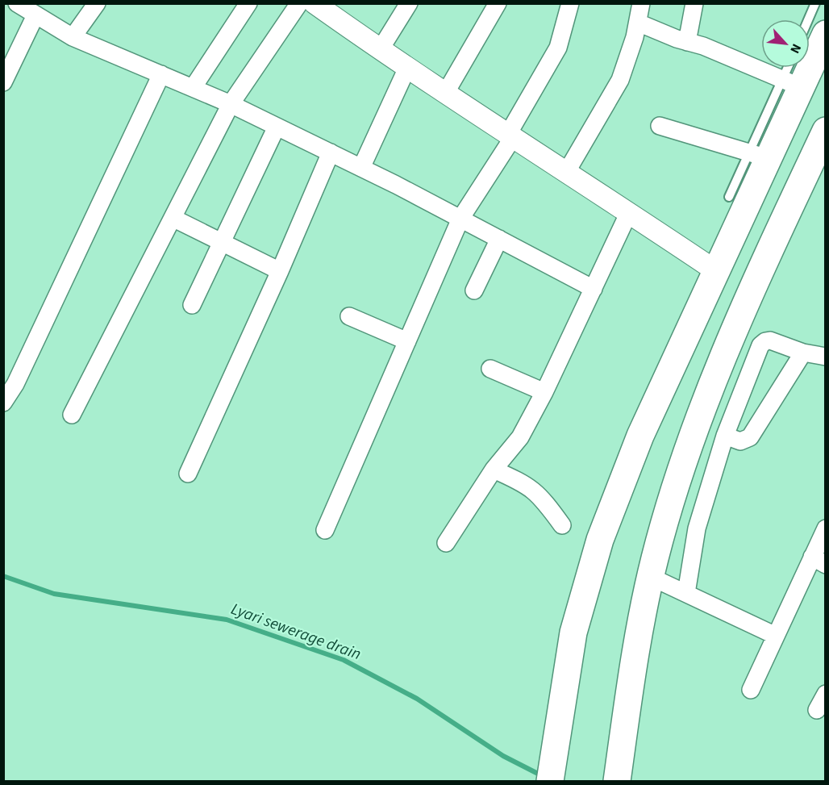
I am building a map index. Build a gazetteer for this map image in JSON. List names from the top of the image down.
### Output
{
  "water": ["Lyari sewerage drain"],
  "north": "bottom right"
}
